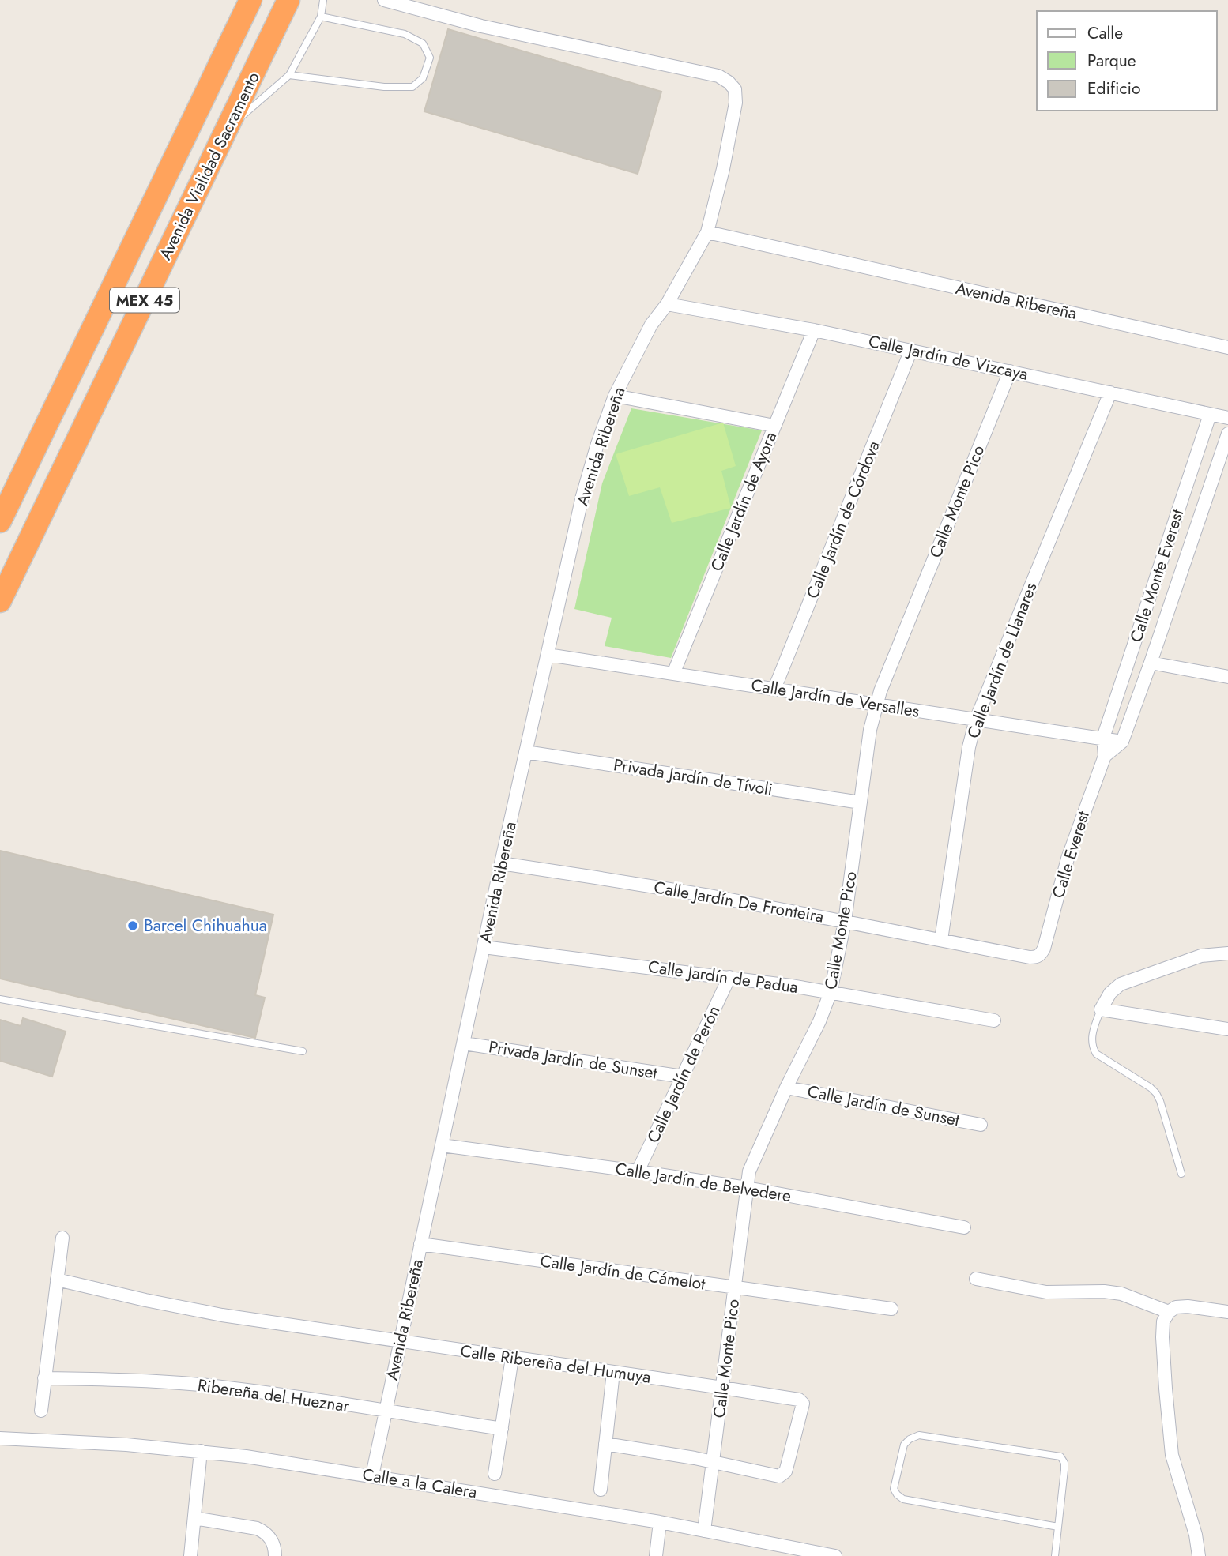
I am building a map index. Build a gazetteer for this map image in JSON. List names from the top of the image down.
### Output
{
  "streets": {
    "highway": ["Avenida Vialidad Sacramento", "MEX 45"],
    "street": [
      "Avenida Ribereña",
      "Calle Jardín de Vizcaya",
      "Calle Jardín de Ayora",
      "Calle Monte Pico",
      "Calle Jardín de Córdova",
      "Calle Monte Everest",
      "Calle Jardín de Llanares",
      "Calle Jardín de Versalles",
      "Privada Jardín de Tívoli",
      "Calle Everest",
      "Calle Jardín De Fronteira",
      "Calle Jardín de Padua",
      "Privada Jardín de Sunset",
      "Calle Jardín de Perón",
      "Calle Jardín de Sunset",
      "Calle Jardín de Belvedere",
      "Calle Jardín de Cámelot",
      "Calle Ribereña del Humuya",
      "Ribereña del Hueznar",
      "Calle a la Calera"
    ]
  },
  "crossings": [
    ["Avenida Ribereña", "Calle Jardín de Vizcaya"],
    ["Avenida Ribereña", "Calle Jardín de Versalles"],
    ["Avenida Ribereña", "Privada Jardín de Tívoli"],
    ["Avenida Ribereña", "Calle Jardín De Fronteira"],
    ["Avenida Ribereña", "Calle Jardín de Padua"],
    ["Avenida Ribereña", "Privada Jardín de Sunset"],
    ["Avenida Ribereña", "Calle Jardín de Belvedere"],
    ["Avenida Ribereña", "Calle Jardín de Cámelot"],
    ["Avenida Ribereña", "Calle Ribereña del Humuya"],
    ["Avenida Ribereña", "Ribereña del Hueznar"],
    ["Avenida Ribereña", "Calle a la Calera"],
    ["Calle Jardín de Vizcaya", "Calle Jardín de Ayora"],
    ["Calle Jardín de Vizcaya", "Calle Monte Pico"],
    ["Calle Jardín de Vizcaya", "Calle Jardín de Córdova"],
    ["Calle Jardín de Vizcaya", "Calle Monte Everest"],
    ["Calle Jardín de Vizcaya", "Calle Jardín de Llanares"],
    ["Calle Jardín de Ayora", "Calle Jardín de Versalles"],
    ["Calle Monte Pico", "Calle Jardín de Versalles"],
    ["Calle Monte Pico", "Privada Jardín de Tívoli"],
    ["Calle Monte Pico", "Calle Jardín De Fronteira"],
    ["Calle Monte Pico", "Calle Jardín de Padua"],
    ["Calle Monte Pico", "Calle Jardín de Sunset"],
    ["Calle Monte Pico", "Calle Jardín de Belvedere"],
    ["Calle Monte Pico", "Calle Jardín de Cámelot"],
    ["Calle Monte Pico", "Calle Ribereña del Humuya"],
    ["Calle Monte Pico", "Calle a la Calera"],
    ["Calle Jardín de Córdova", "Calle Jardín de Versalles"],
    ["Calle Monte Everest", "Calle Jardín de Versalles"],
    ["Calle Monte Everest", "Calle Everest"],
    ["Calle Jardín de Llanares", "Calle Jardín de Versalles"],
    ["Calle Jardín de Llanares", "Calle Jardín De Fronteira"],
    ["Calle Jardín de Versalles", "Calle Everest"],
    ["Calle Everest", "Calle Jardín De Fronteira"],
    ["Calle Jardín de Padua", "Calle Jardín de Perón"],
    ["Privada Jardín de Sunset", "Calle Jardín de Perón"],
    ["Calle Jardín de Perón", "Calle Jardín de Belvedere"]
  ],
  "places": ["Barcel Chihuahua"],
  "legend": ["Calle", "Parque", "Edificio"]
}
